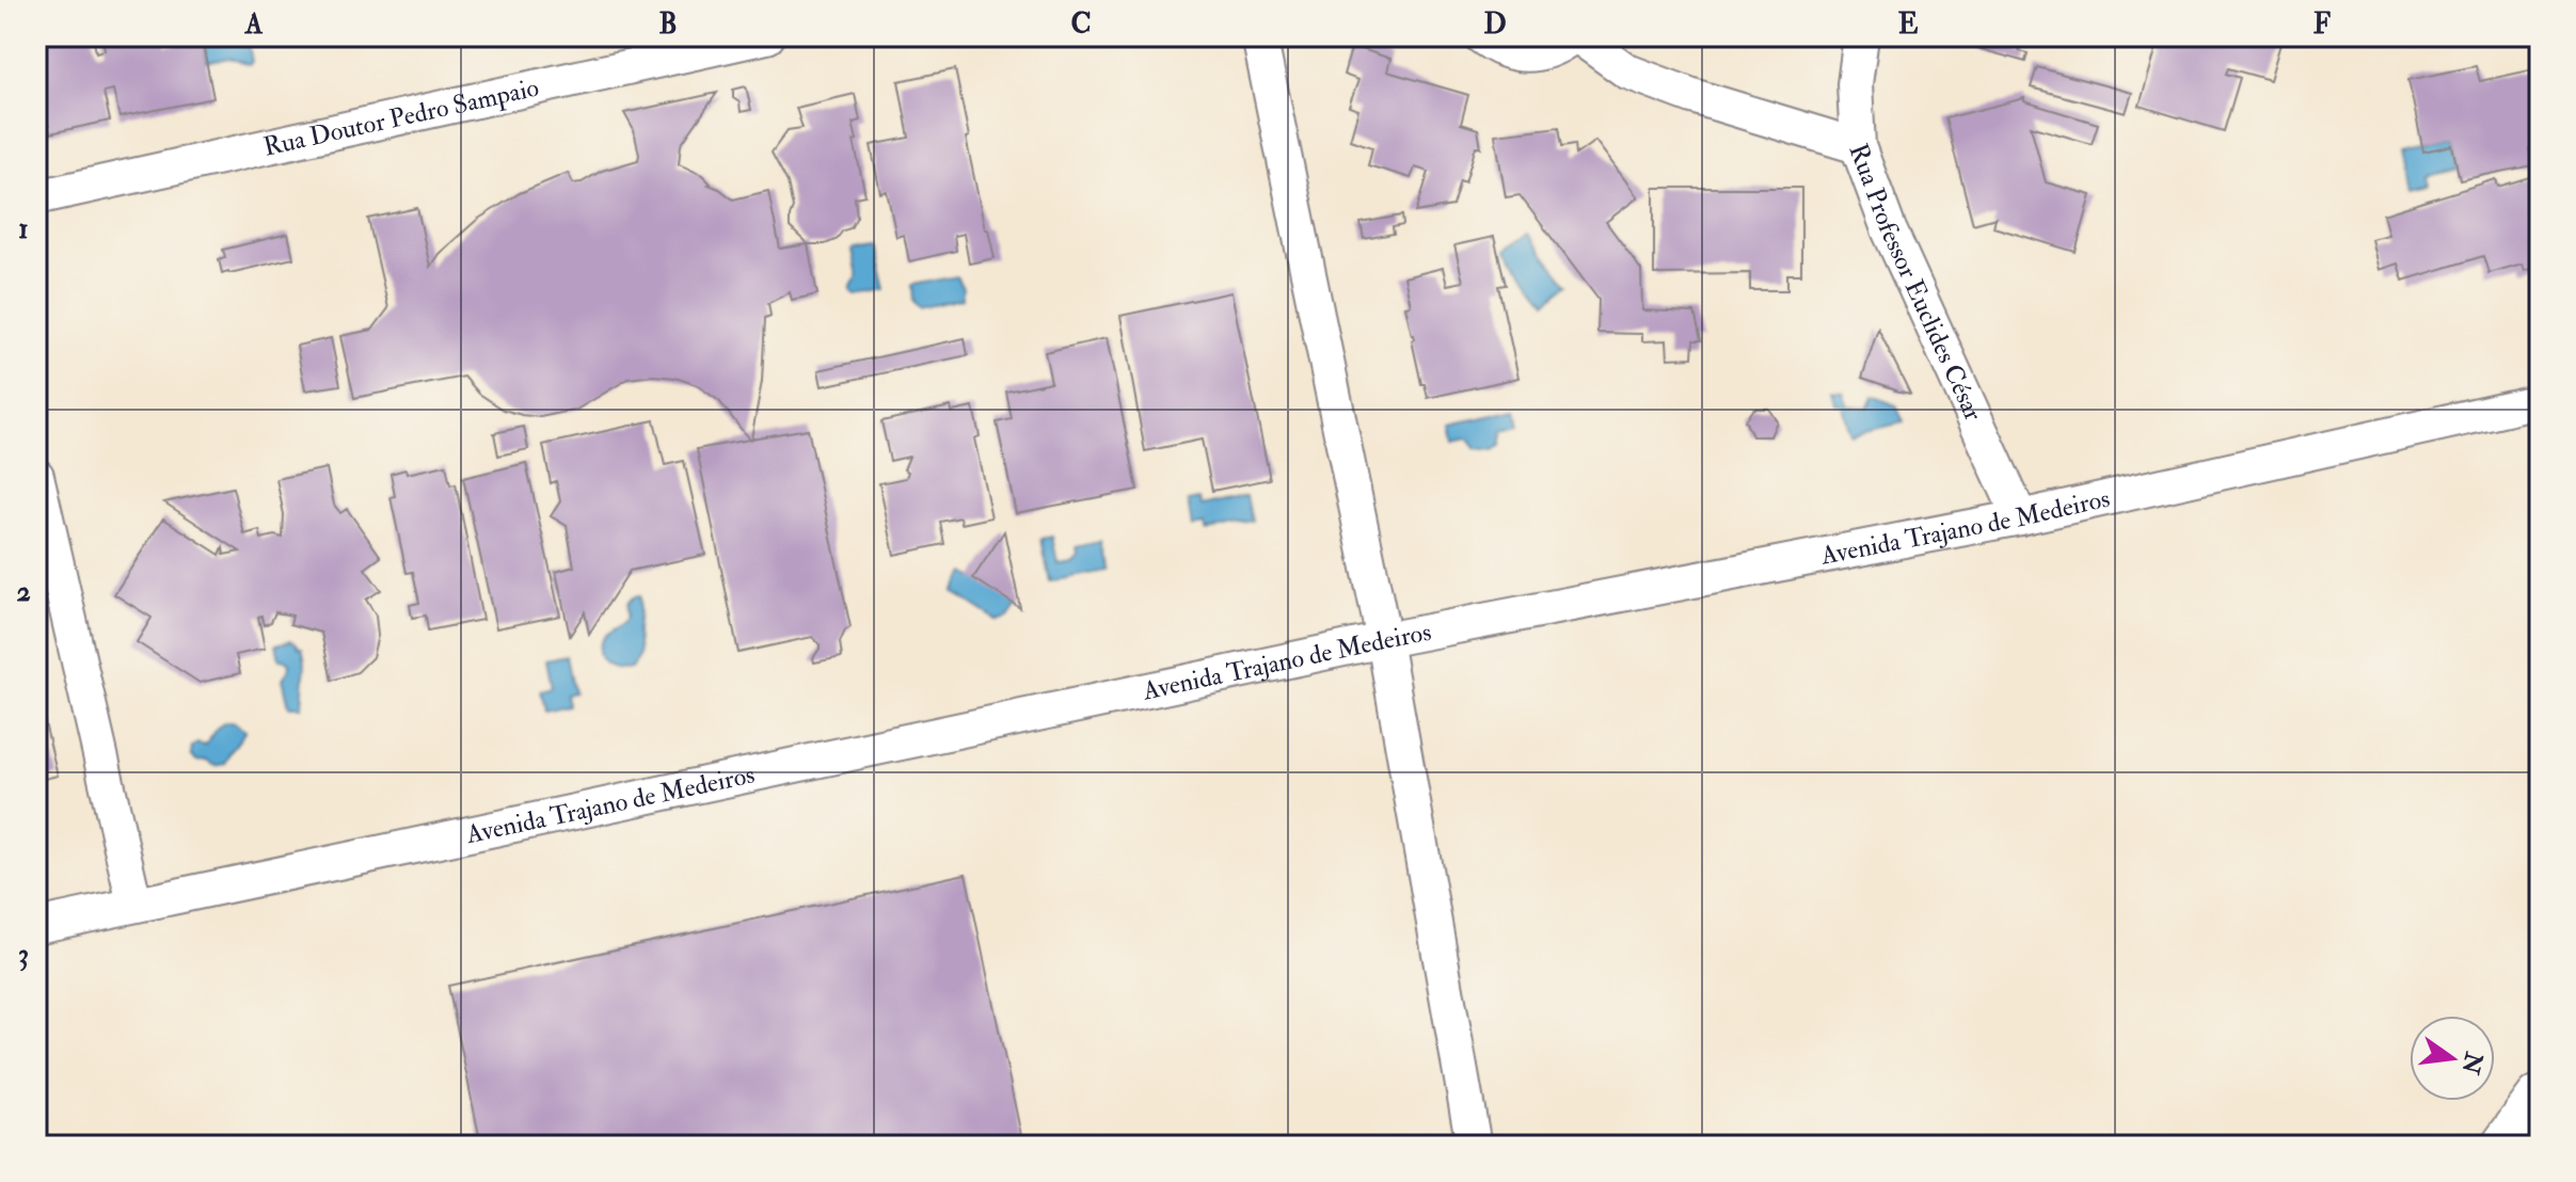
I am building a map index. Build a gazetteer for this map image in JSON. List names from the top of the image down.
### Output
{
  "streets": {
    "street": ["Rua Doutor Pedro Sampaio", "Rua Professor Euclides César", "Avenida Trajano de Medeiros"]
  },
  "crossings": [
    ["Rua Professor Euclides César", "Avenida Trajano de Medeiros"]
  ],
  "north": "right",
  "grid": {
    "columns": [
      "A",
      "B",
      "C",
      "D",
      "E",
      "F"
    ],
    "rows": ["1", "2", "3"]
  }
}
